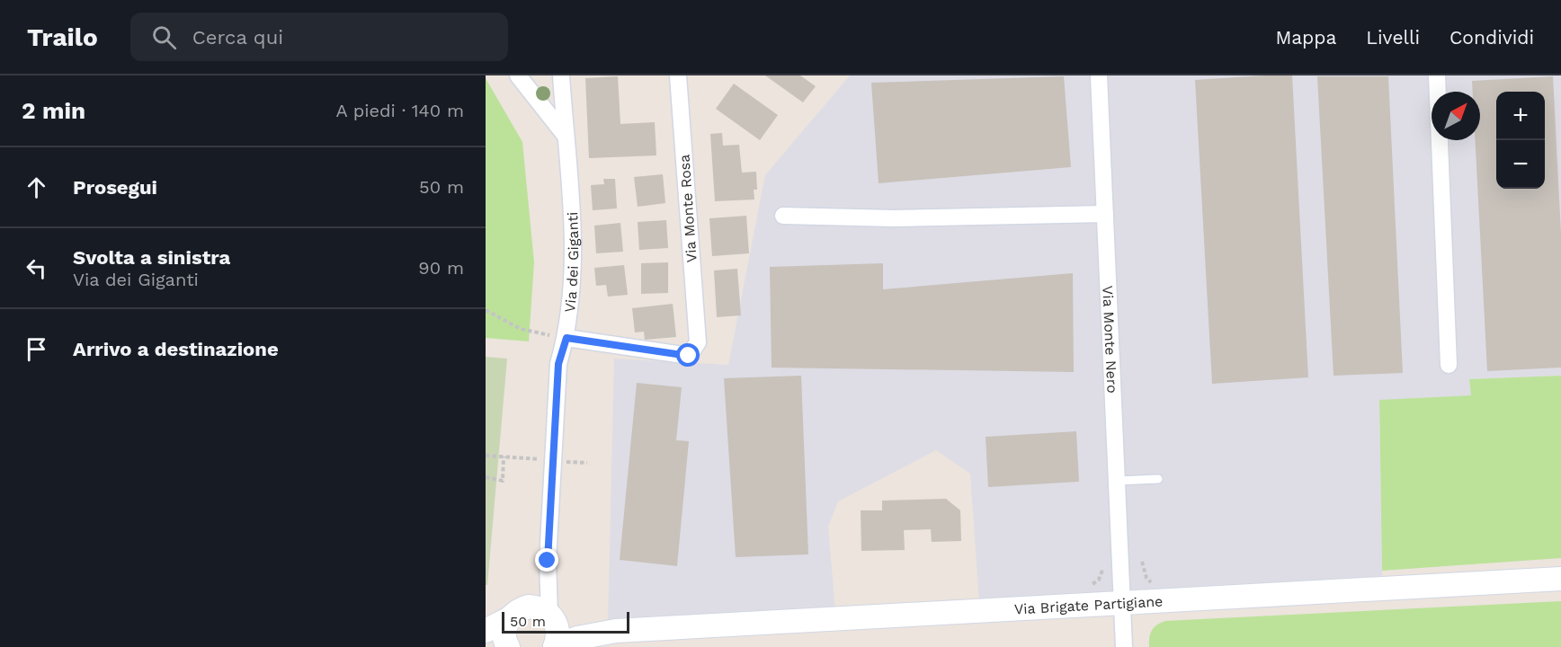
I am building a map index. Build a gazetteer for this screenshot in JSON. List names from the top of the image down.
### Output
{
  "streets": {
    "street": [
      "Via Monte Rosa",
      "Via dei Giganti",
      "Via Monte Nero",
      "Via Brigate Partigiane"
    ]
  },
  "crossings": [
    ["Via Monte Rosa", "Via dei Giganti"],
    ["Via dei Giganti", "Via Brigate Partigiane"],
    ["Via Monte Nero", "Via Brigate Partigiane"]
  ],
  "scale_bar": "50 m",
  "north": "top right",
  "page": {
    "header": "Trailo",
    "search": "Cerca qui",
    "nav": ["Mappa", "Livelli", "Condividi"],
    "heading": ["2 min", "A piedi · 140 m"],
    "map_buttons": ["+", "−"],
    "list": [
      ["Prosegui", "50 m"],
      ["Svolta a sinistra", "Via dei Giganti", "90 m"],
      "Arrivo a destinazione"
    ],
    "scale": "50 m"
  }
}
